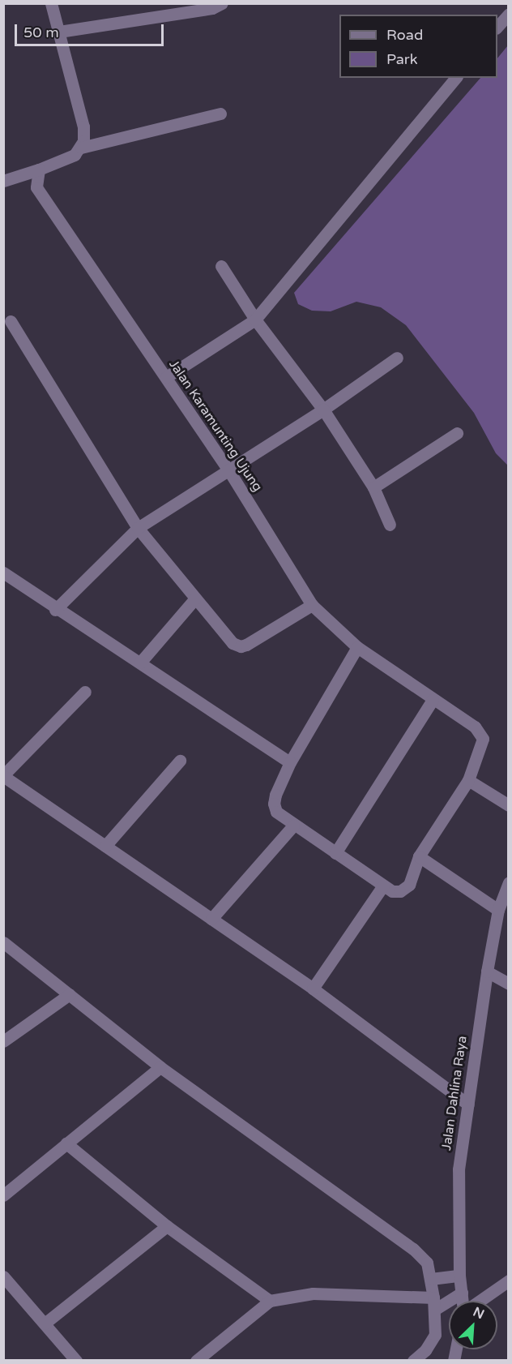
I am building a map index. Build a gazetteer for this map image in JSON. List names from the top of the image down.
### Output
{
  "streets": {
    "street": ["Jalan Karamunting Ujung", "Jalan Dahlina Raya"]
  },
  "legend": ["Road", "Park"],
  "scale_bar": "50 m",
  "north": "top right"
}
